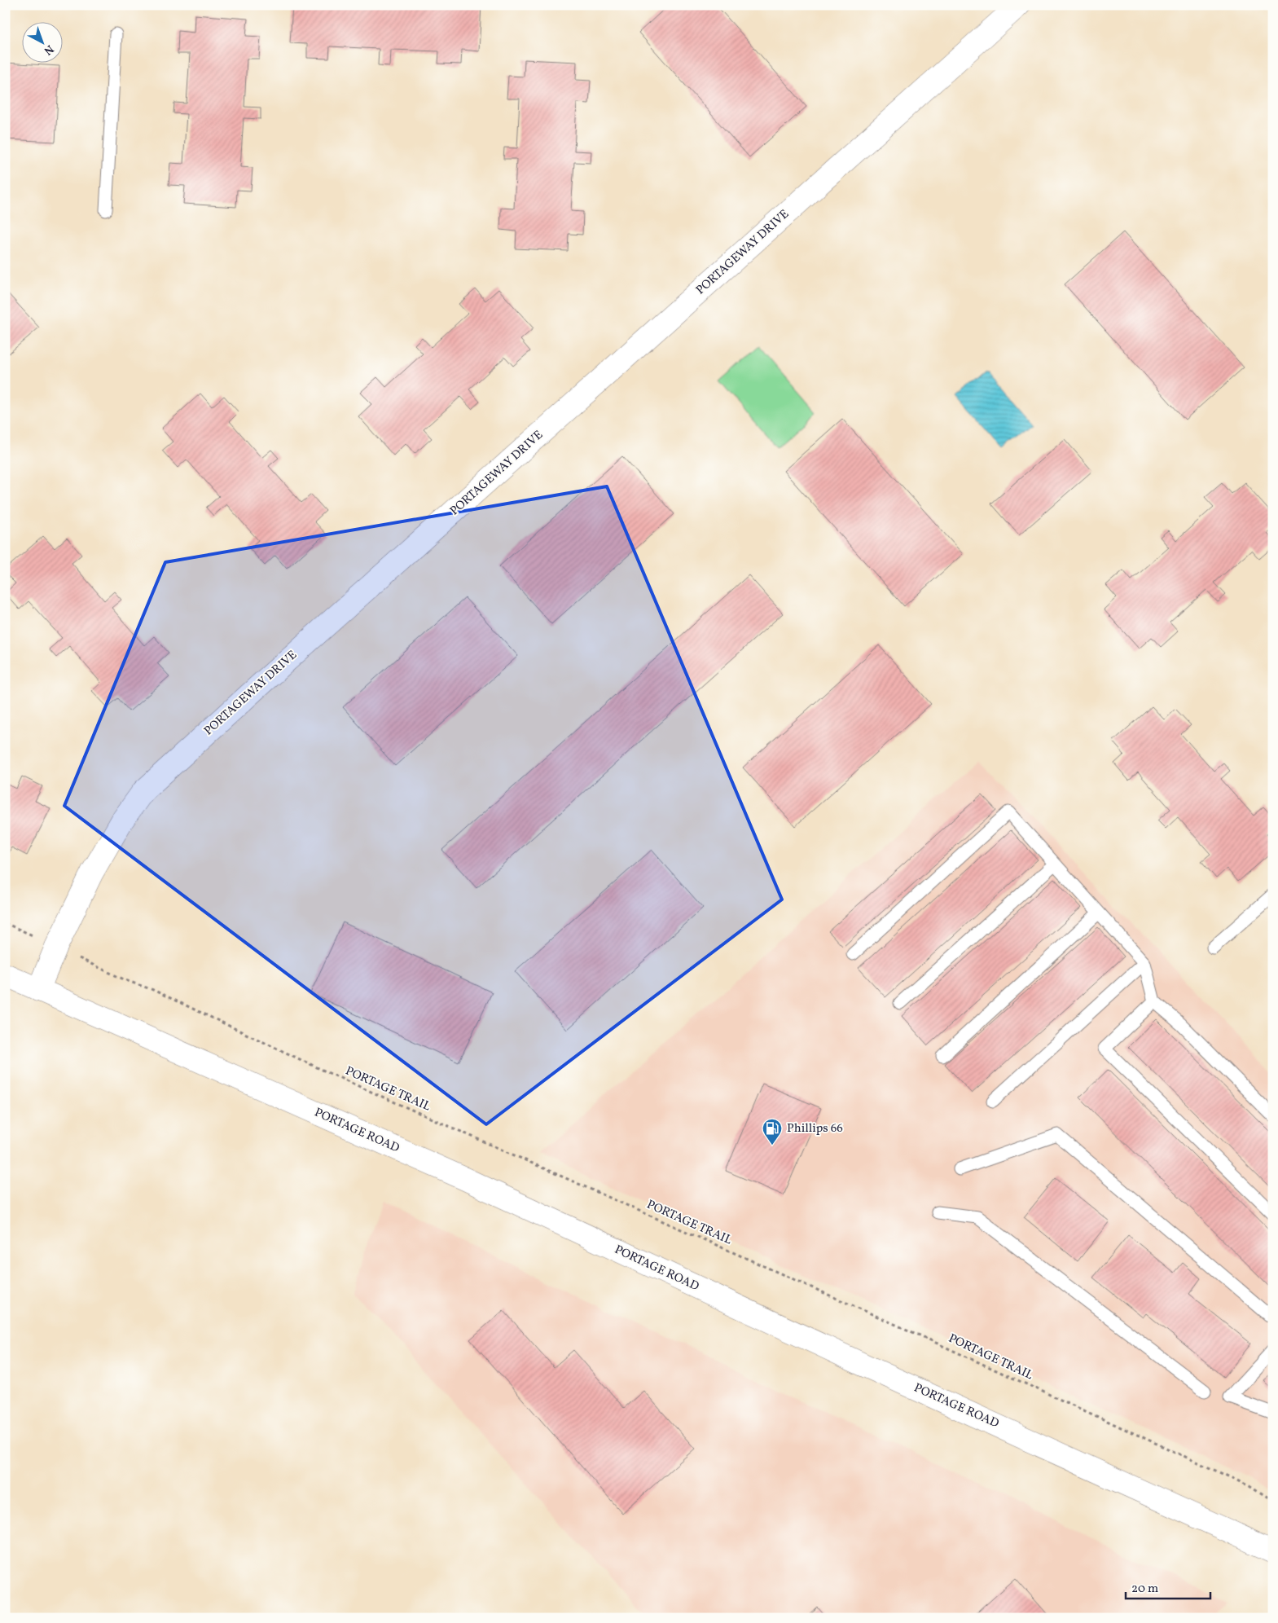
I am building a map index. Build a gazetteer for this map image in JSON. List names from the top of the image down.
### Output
{
  "streets": {
    "street": ["PORTAGEWAY DRIVE", "PORTAGE ROAD"],
    "path": ["PORTAGE TRAIL"]
  },
  "crossings": [
    ["PORTAGEWAY DRIVE", "PORTAGE ROAD"]
  ],
  "places": {
    "fuel station": ["Phillips 66"]
  },
  "scale_bar": "20 m",
  "north": "bottom right"
}
